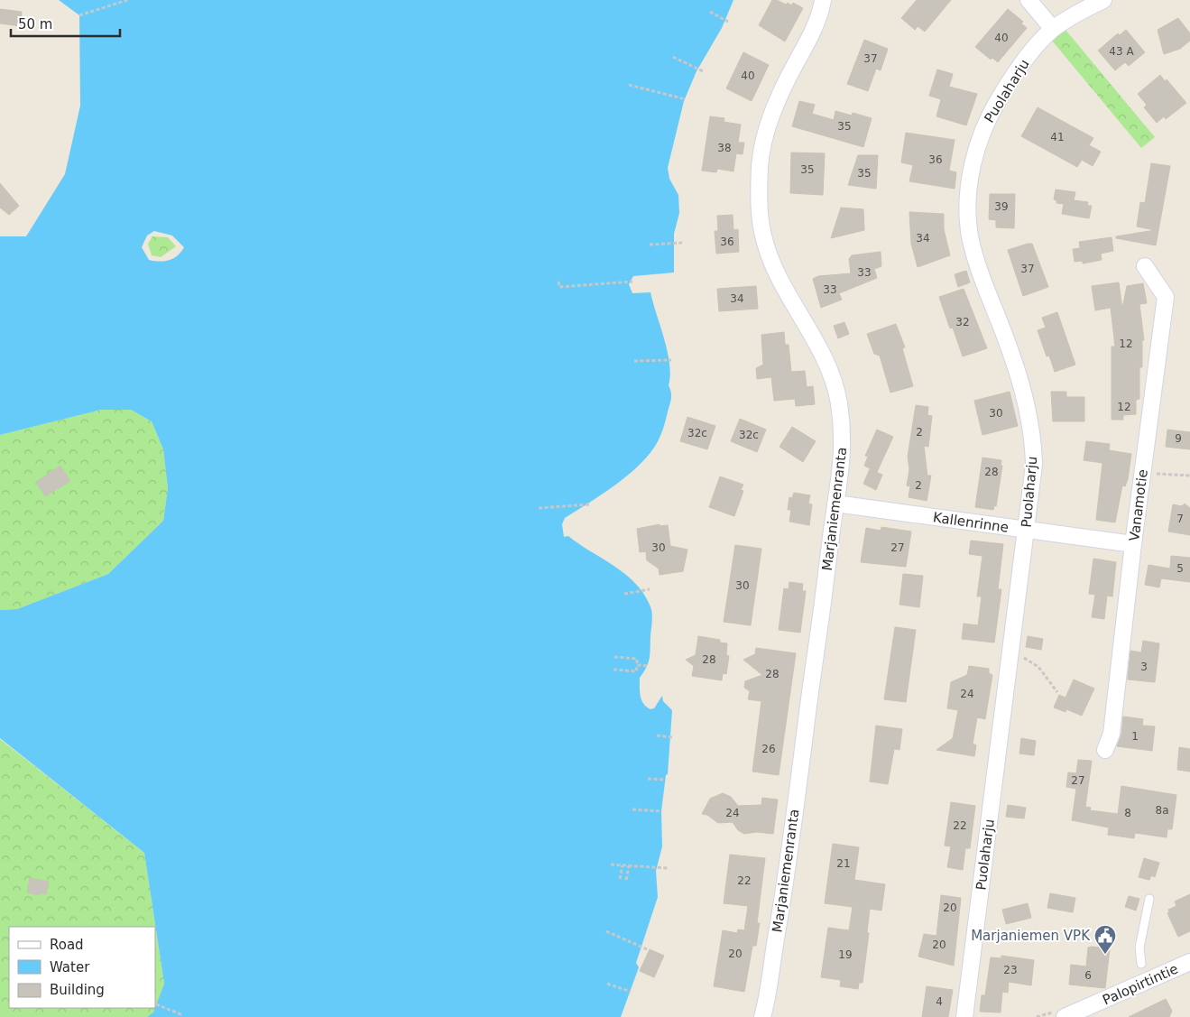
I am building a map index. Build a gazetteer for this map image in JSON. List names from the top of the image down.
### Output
{
  "streets": {
    "street": [
      "Puolaharju",
      "Vanamotie",
      "Marjaniemenranta",
      "Kallenrinne",
      "Palopirtintie"
    ]
  },
  "crossings": [
    ["Puolaharju", "Kallenrinne"],
    ["Vanamotie", "Kallenrinne"],
    ["Marjaniemenranta", "Kallenrinne"]
  ],
  "places": {
    "public building": ["Marjaniemen VPK"]
  },
  "house_numbers": [
    "40",
    "43 A",
    "37",
    "40",
    "35",
    "41",
    "38",
    "36",
    "35",
    "35",
    "39",
    "34",
    "36",
    "37",
    "33",
    "33",
    "34",
    "32",
    "12",
    "12",
    "30",
    "2",
    "32c",
    "32c",
    "9",
    "28",
    "2",
    "7",
    "30",
    "27",
    "5",
    "30",
    "28",
    "3",
    "28",
    "24",
    "1",
    "26",
    "27",
    "8a",
    "24",
    "8",
    "22",
    "21",
    "22",
    "20",
    "20",
    "20",
    "19",
    "23",
    "6",
    "4"
  ],
  "legend": ["Road", "Water", "Building"],
  "scale_bar": "50 m"
}
